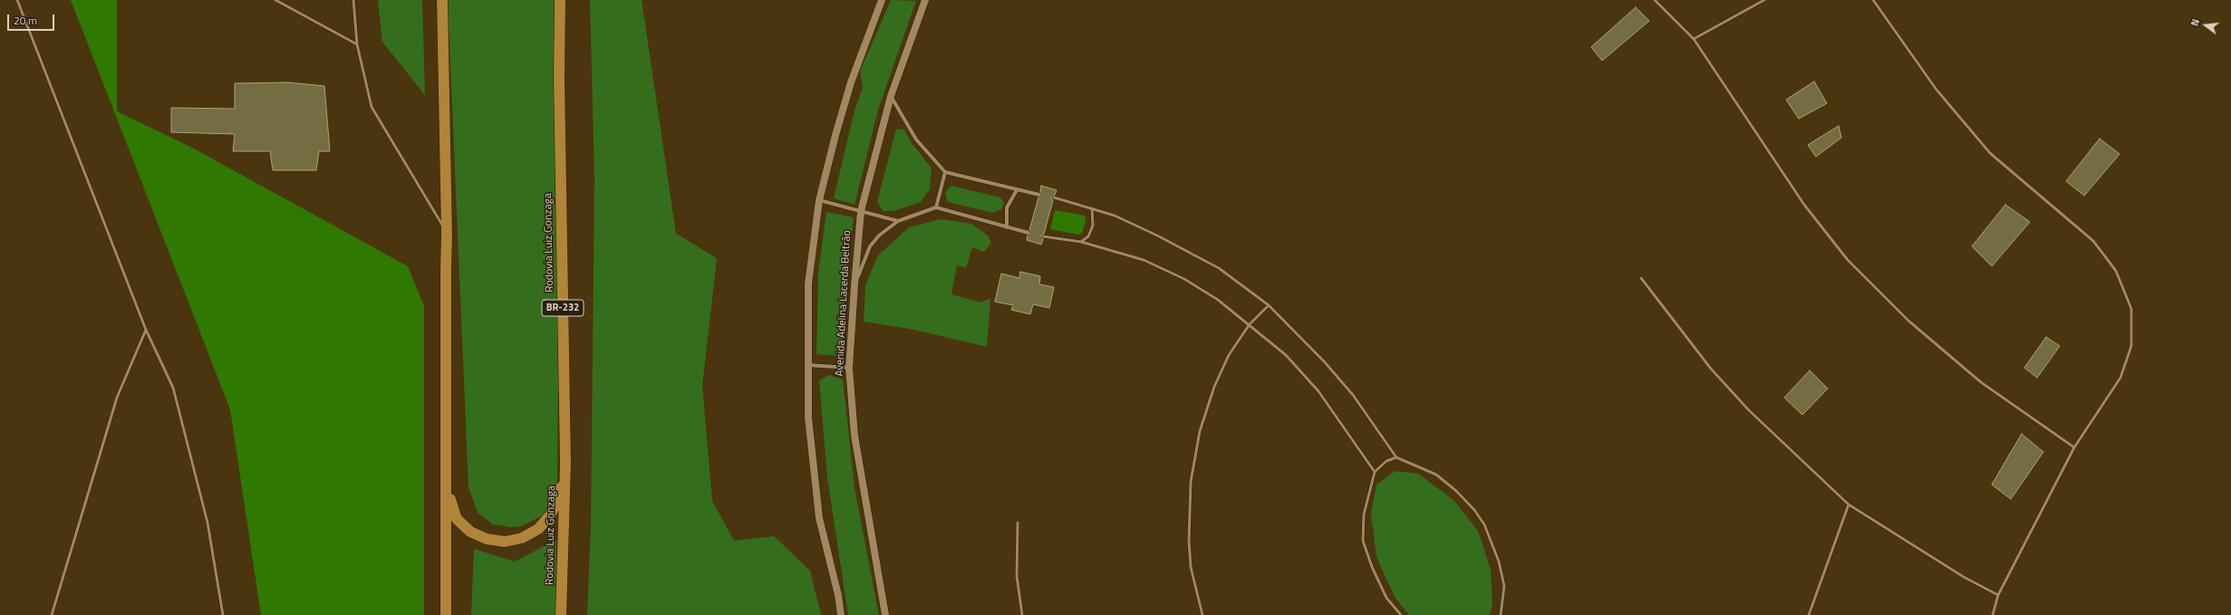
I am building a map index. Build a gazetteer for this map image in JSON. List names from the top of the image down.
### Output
{
  "streets": {
    "highway": ["Rodovia Luiz Gonzaga", "BR-232"],
    "main road": ["Avenida Adelina Lacerda Beltrão"]
  },
  "scale_bar": "20 m",
  "north": "left"
}
